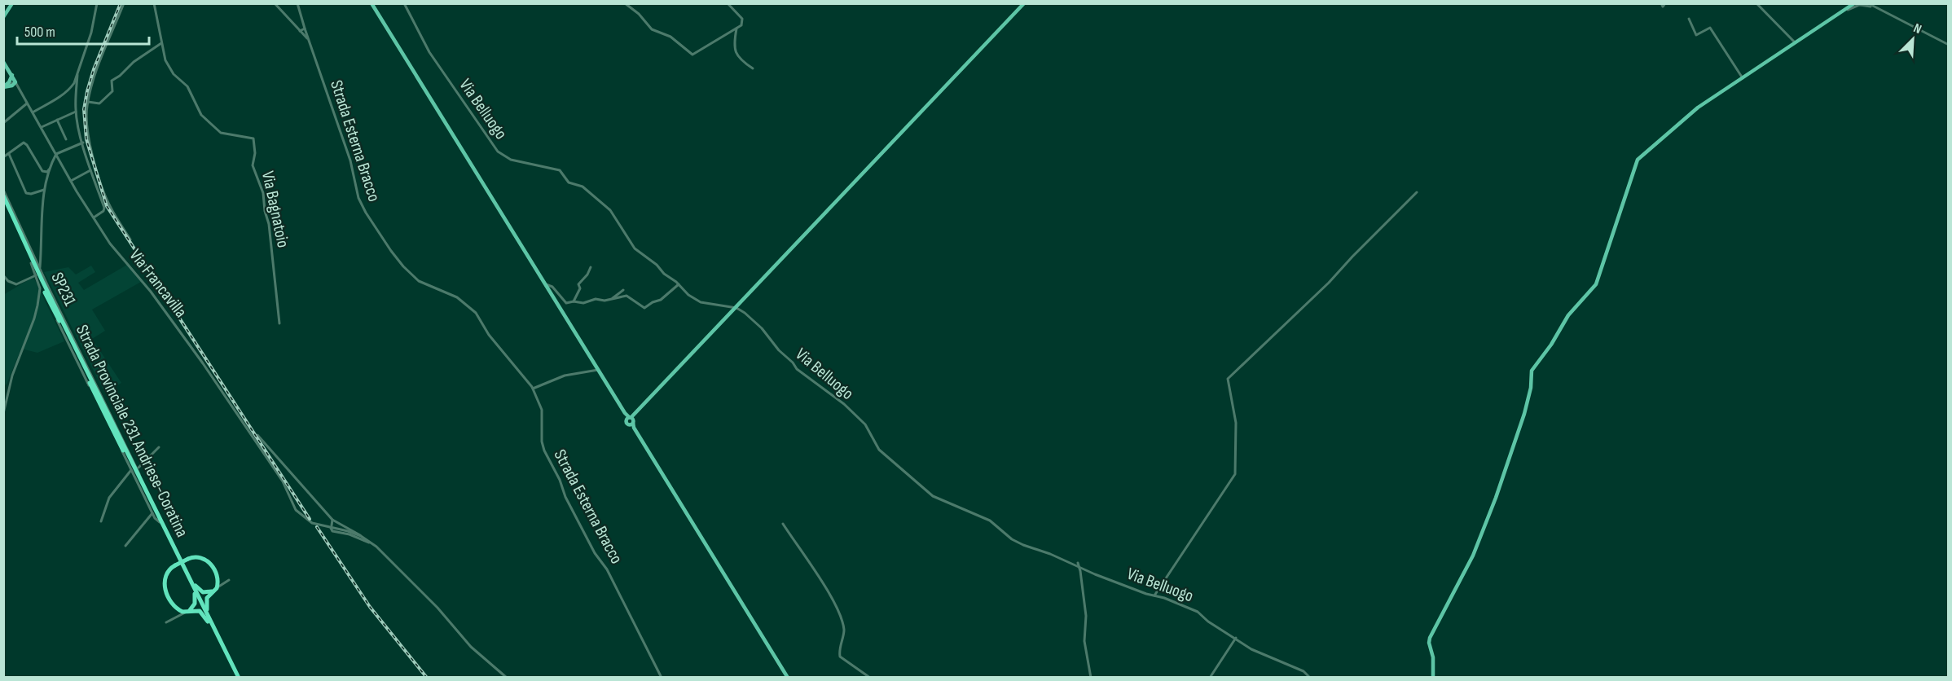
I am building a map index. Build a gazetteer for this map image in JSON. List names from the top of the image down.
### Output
{
  "streets": {
    "highway": ["SP231", "Strada Provinciale 231 Andriese-Coratina"],
    "main road": ["Via Francavilla"],
    "street": ["Via Belluogo", "Strada Esterna Bracco", "Via Bagnatoio"]
  },
  "crossings": [
    ["SP231", "Strada Provinciale 231 Andriese-Coratina"]
  ],
  "scale_bar": "500 m",
  "north": "top right"
}
